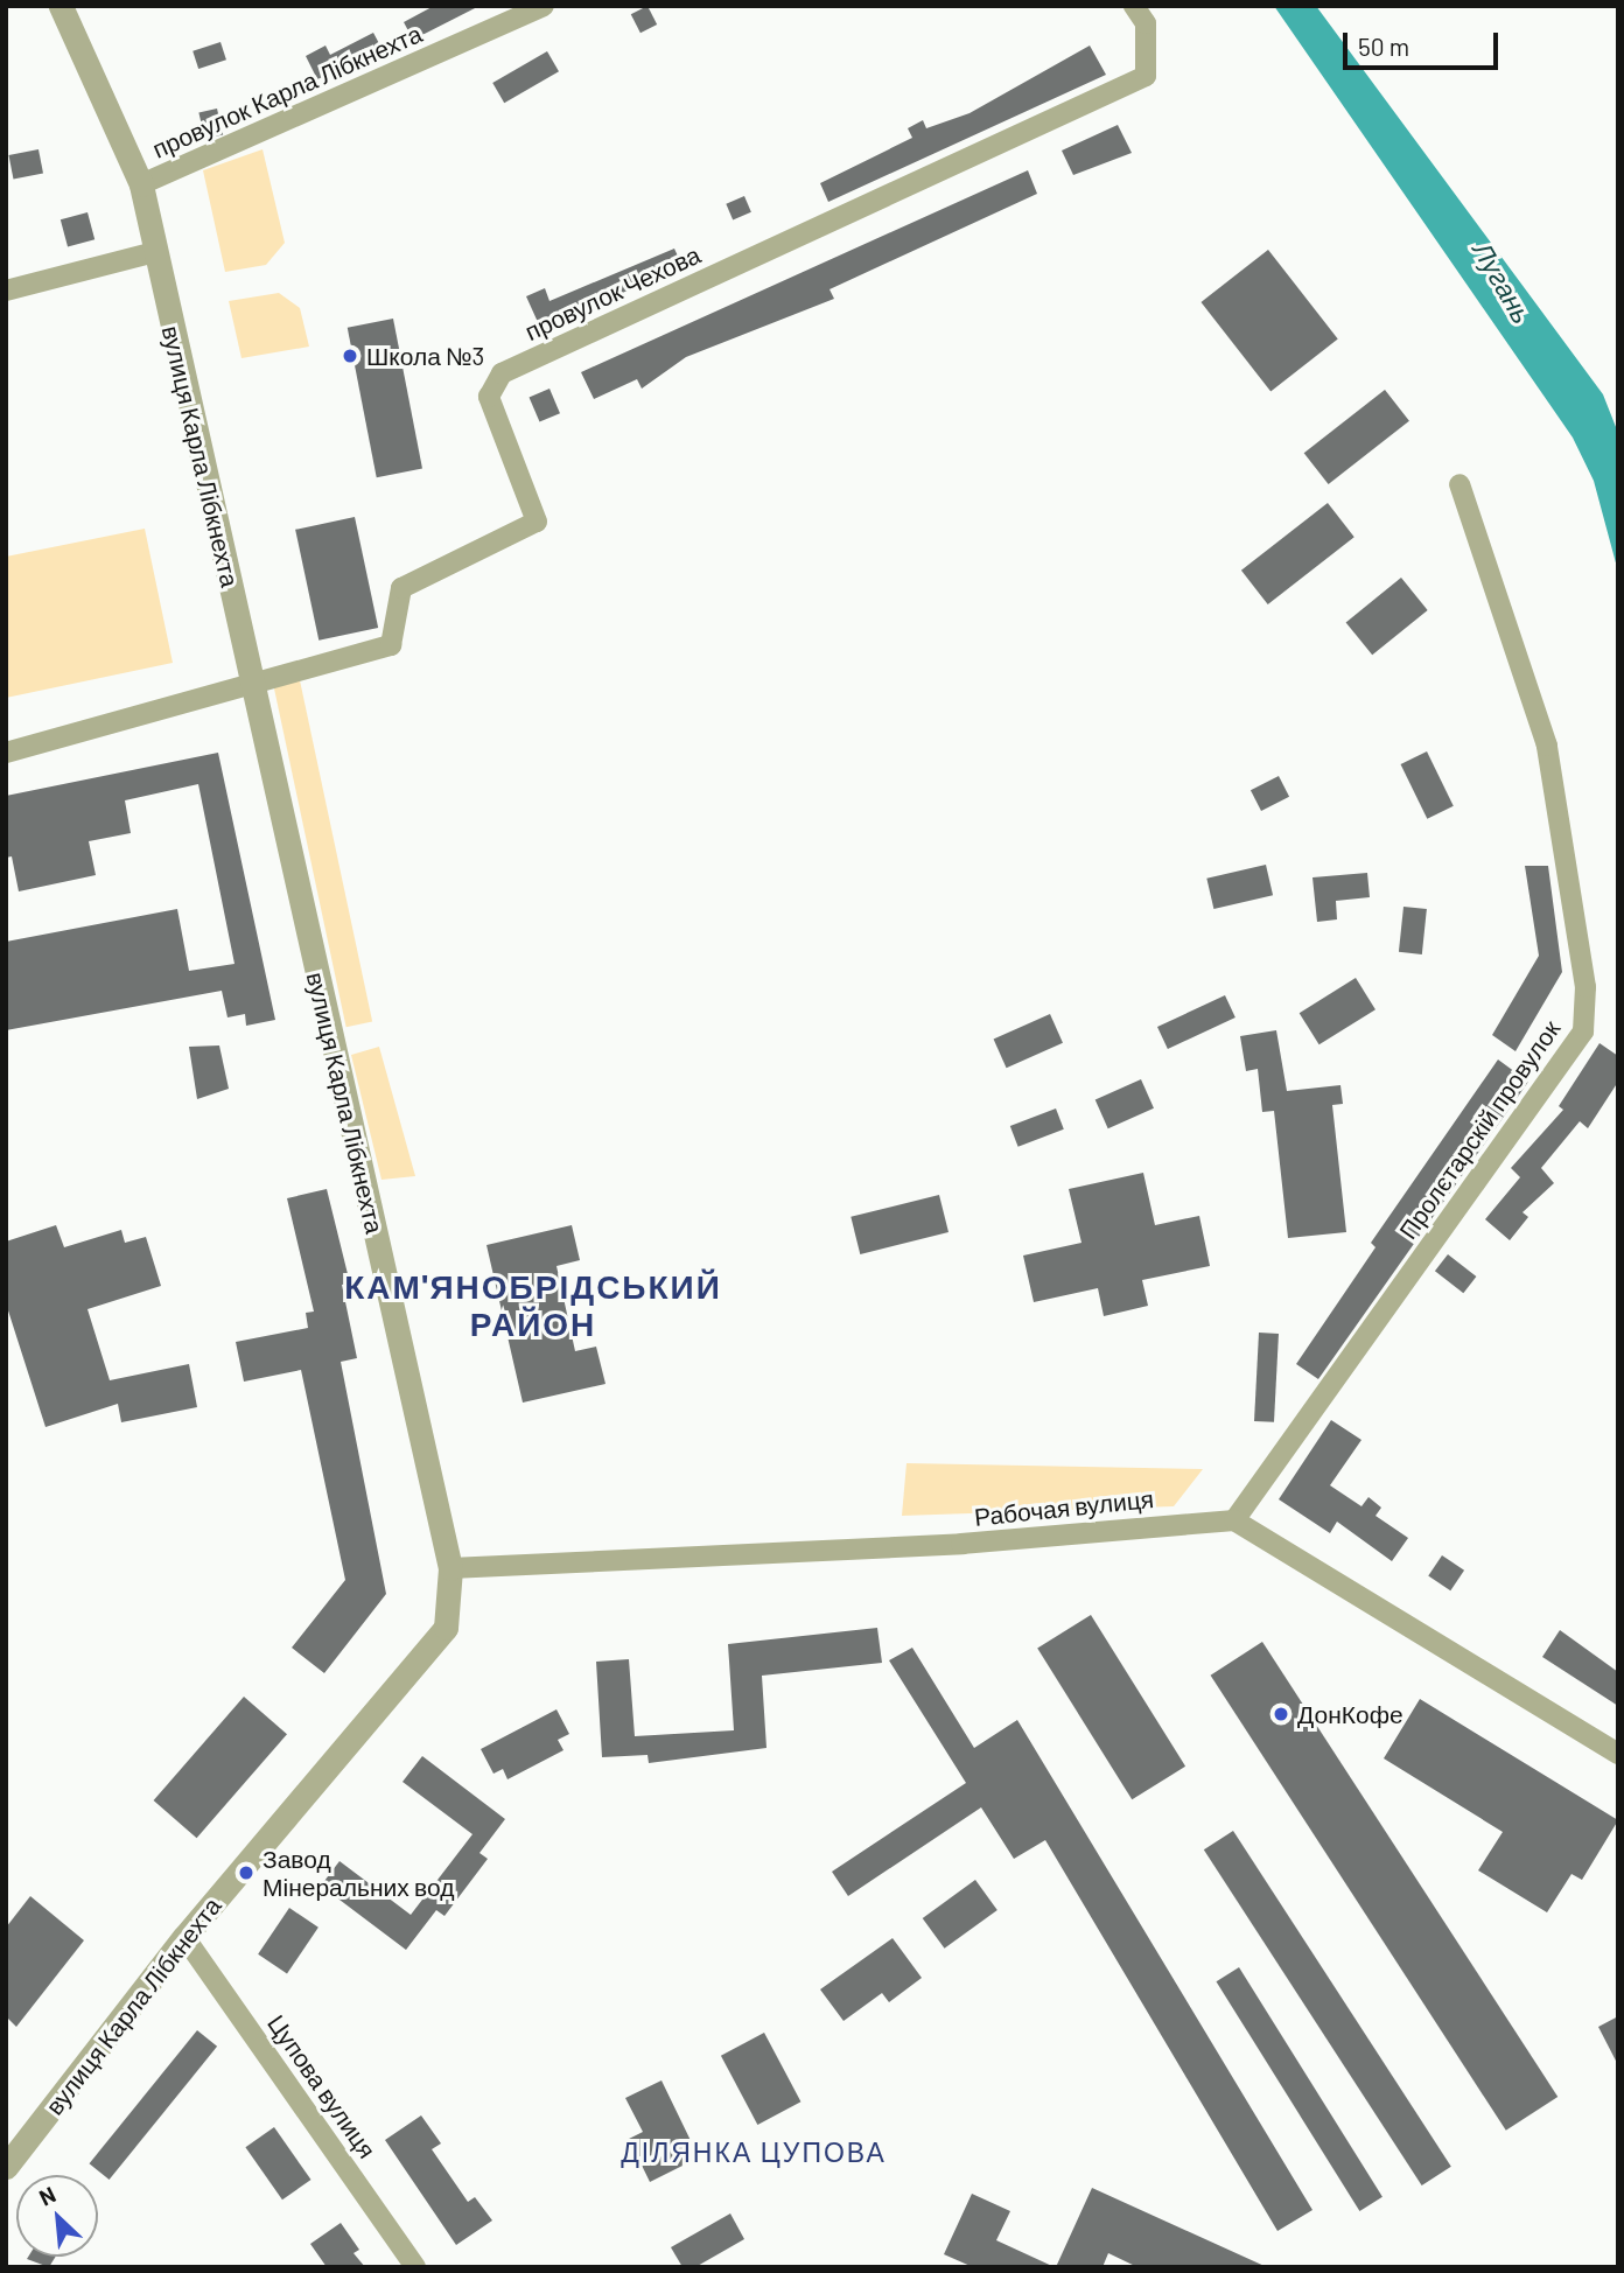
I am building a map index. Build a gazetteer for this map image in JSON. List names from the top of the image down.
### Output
{
  "streets": {
    "street": [
      "провулок Карла Лібкнехта",
      "провулок Чехова",
      "вулиця Карла Лібкнехта",
      "Пролєтарскій провулок",
      "Рабочая вулиця",
      "Цупова вулиця"
    ]
  },
  "crossings": [
    ["провулок Карла Лібкнехта", "вулиця Карла Лібкнехта"],
    ["провулок Чехова", "вулиця Карла Лібкнехта"],
    ["вулиця Карла Лібкнехта", "Рабочая вулиця"],
    ["вулиця Карла Лібкнехта", "Цупова вулиця"],
    ["Пролєтарскій провулок", "Рабочая вулиця"]
  ],
  "districts": ["КАМ'ЯНОБРІДСЬКИЙ РАЙОН", "ДІЛЯНКА ЦУПОВА"],
  "water": ["Лугань"],
  "places": ["Школа №3", "ДонКофе", "Завод Мінеральних вод"],
  "scale_bar": "50 m",
  "north": "top left"
}
